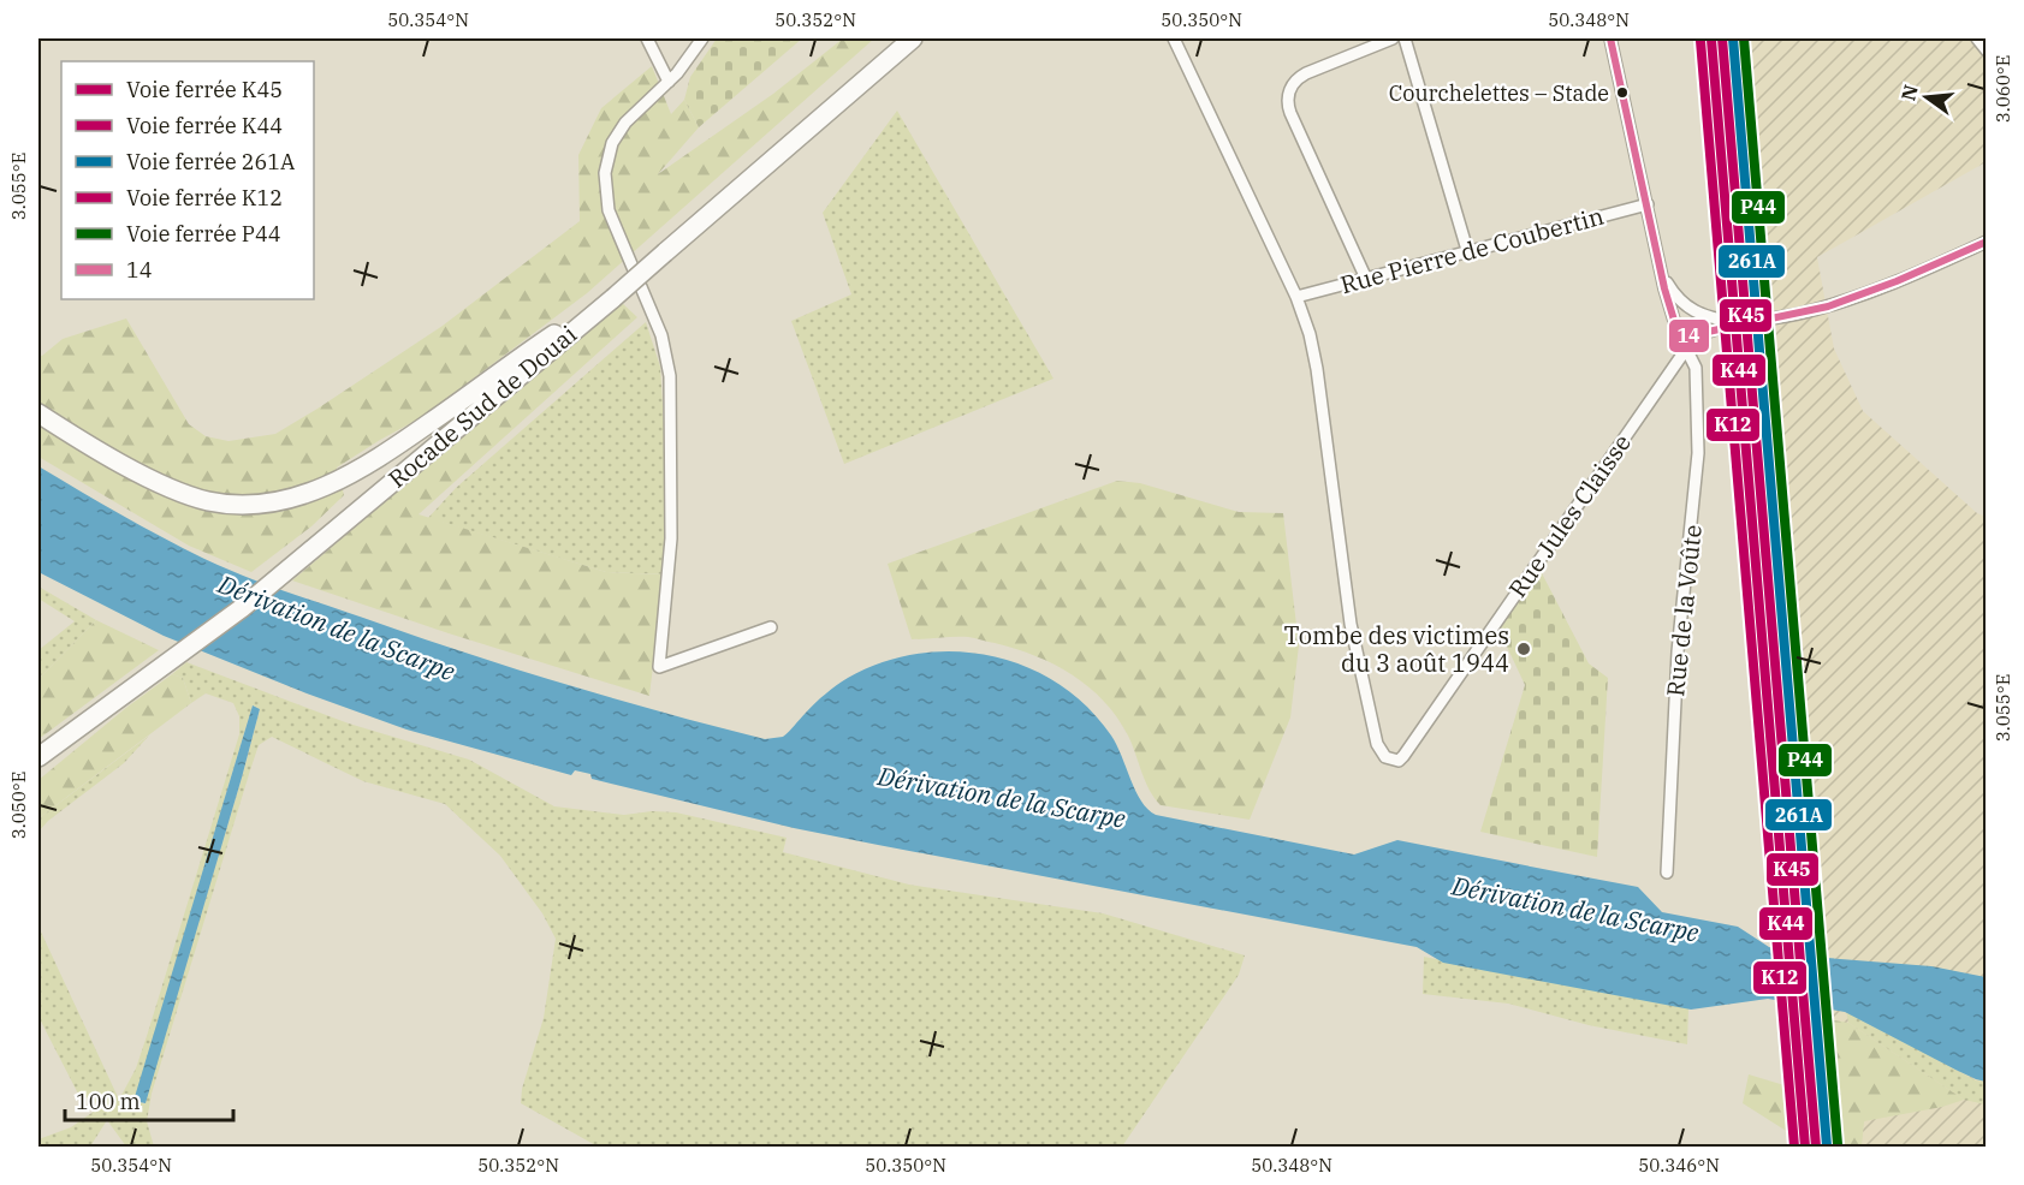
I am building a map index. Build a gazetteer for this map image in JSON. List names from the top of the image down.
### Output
{
  "streets": {
    "highway": ["Rocade Sud de Douai"],
    "street": ["Rue Pierre de Coubertin", "Rue Jules Claisse", "Rue de la Voûte"]
  },
  "crossings": [
    ["Rue Pierre de Coubertin", "Rue Jules Claisse"],
    ["Rue Jules Claisse", "Rue de la Voûte"]
  ],
  "water": ["Dérivation de la Scarpe"],
  "places": ["Courchelettes – Stade", "Tombe des victimes du 3 août 1944"],
  "lines": [
    "rail line K45",
    "rail line 261A",
    "rail line P44",
    "transit line 14",
    "rail line K44",
    "rail line K12"
  ],
  "legend": [
    "Voie ferrée K45",
    "Voie ferrée K44",
    "Voie ferrée 261A",
    "Voie ferrée K12",
    "Voie ferrée P44",
    "14"
  ],
  "scale_bar": "100 m",
  "north": "left",
  "coordinates": [
    "50.354°N",
    "50.352°N",
    "50.350°N",
    "50.348°N",
    "3.060°E",
    "3.055°E",
    "3.050°E",
    "50.346°N"
  ]
}
